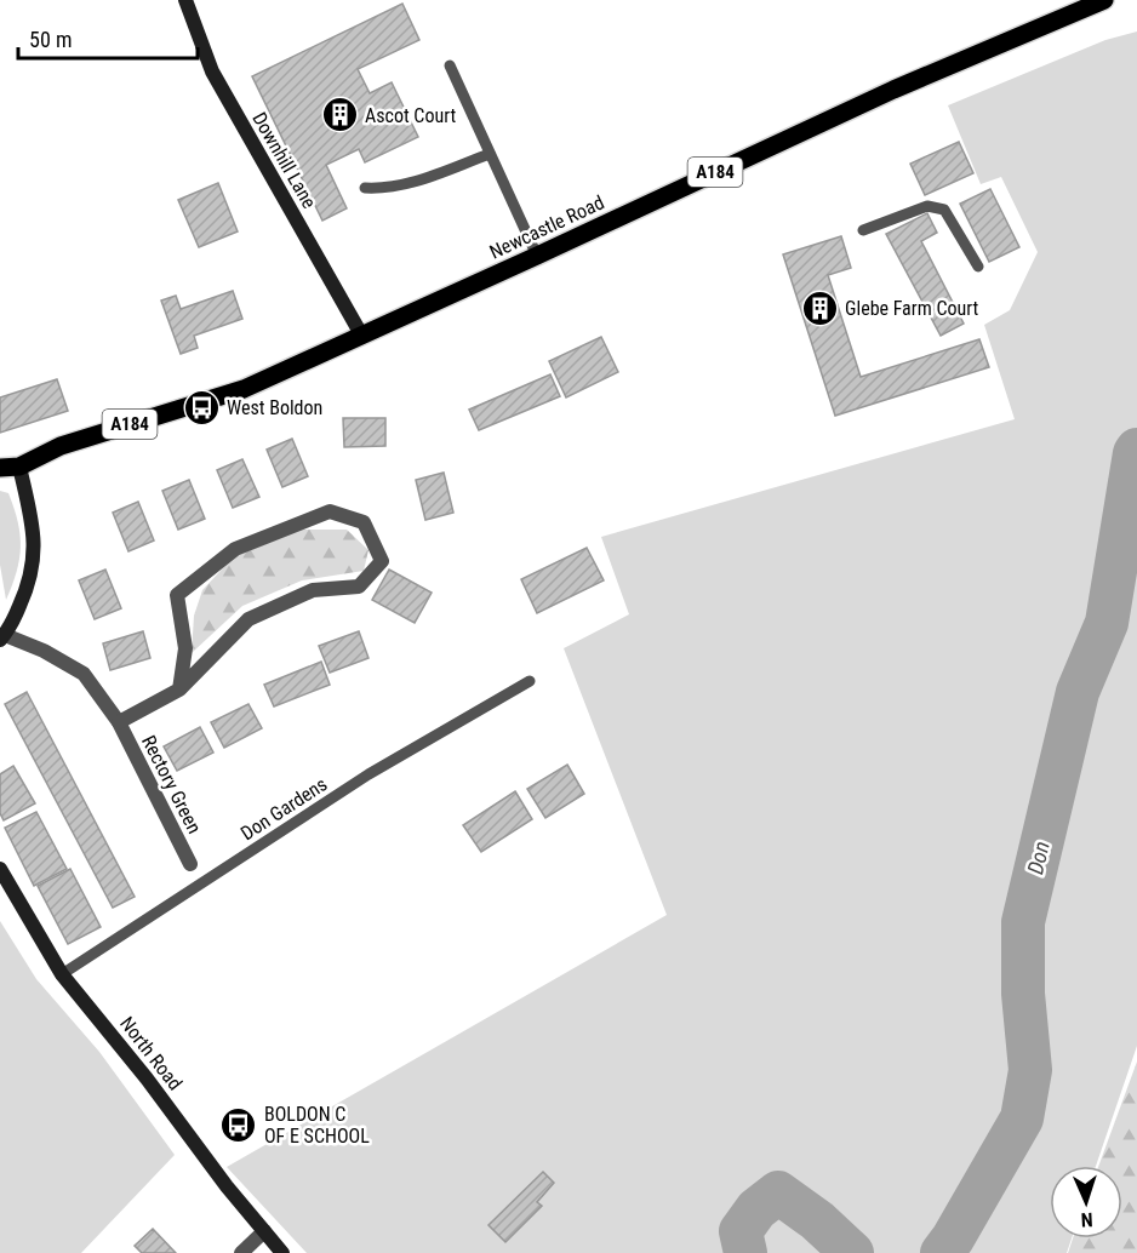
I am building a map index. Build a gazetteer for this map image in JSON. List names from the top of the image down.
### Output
{
  "streets": {
    "main road": ["A184", "Newcastle Road"],
    "street": ["Downhill Lane", "Rectory Green", "North Road"],
    "lane": ["Don Gardens"]
  },
  "crossings": [
    ["Downhill Lane", "Newcastle Road"],
    ["Don Gardens", "North Road"]
  ],
  "water": ["Don"],
  "places": {
    "building": ["Ascot Court", "Glebe Farm Court"],
    "bus stop": ["West Boldon", "BOLDON C OF E SCHOOL"]
  },
  "scale_bar": "50 m",
  "north": "bottom"
}
